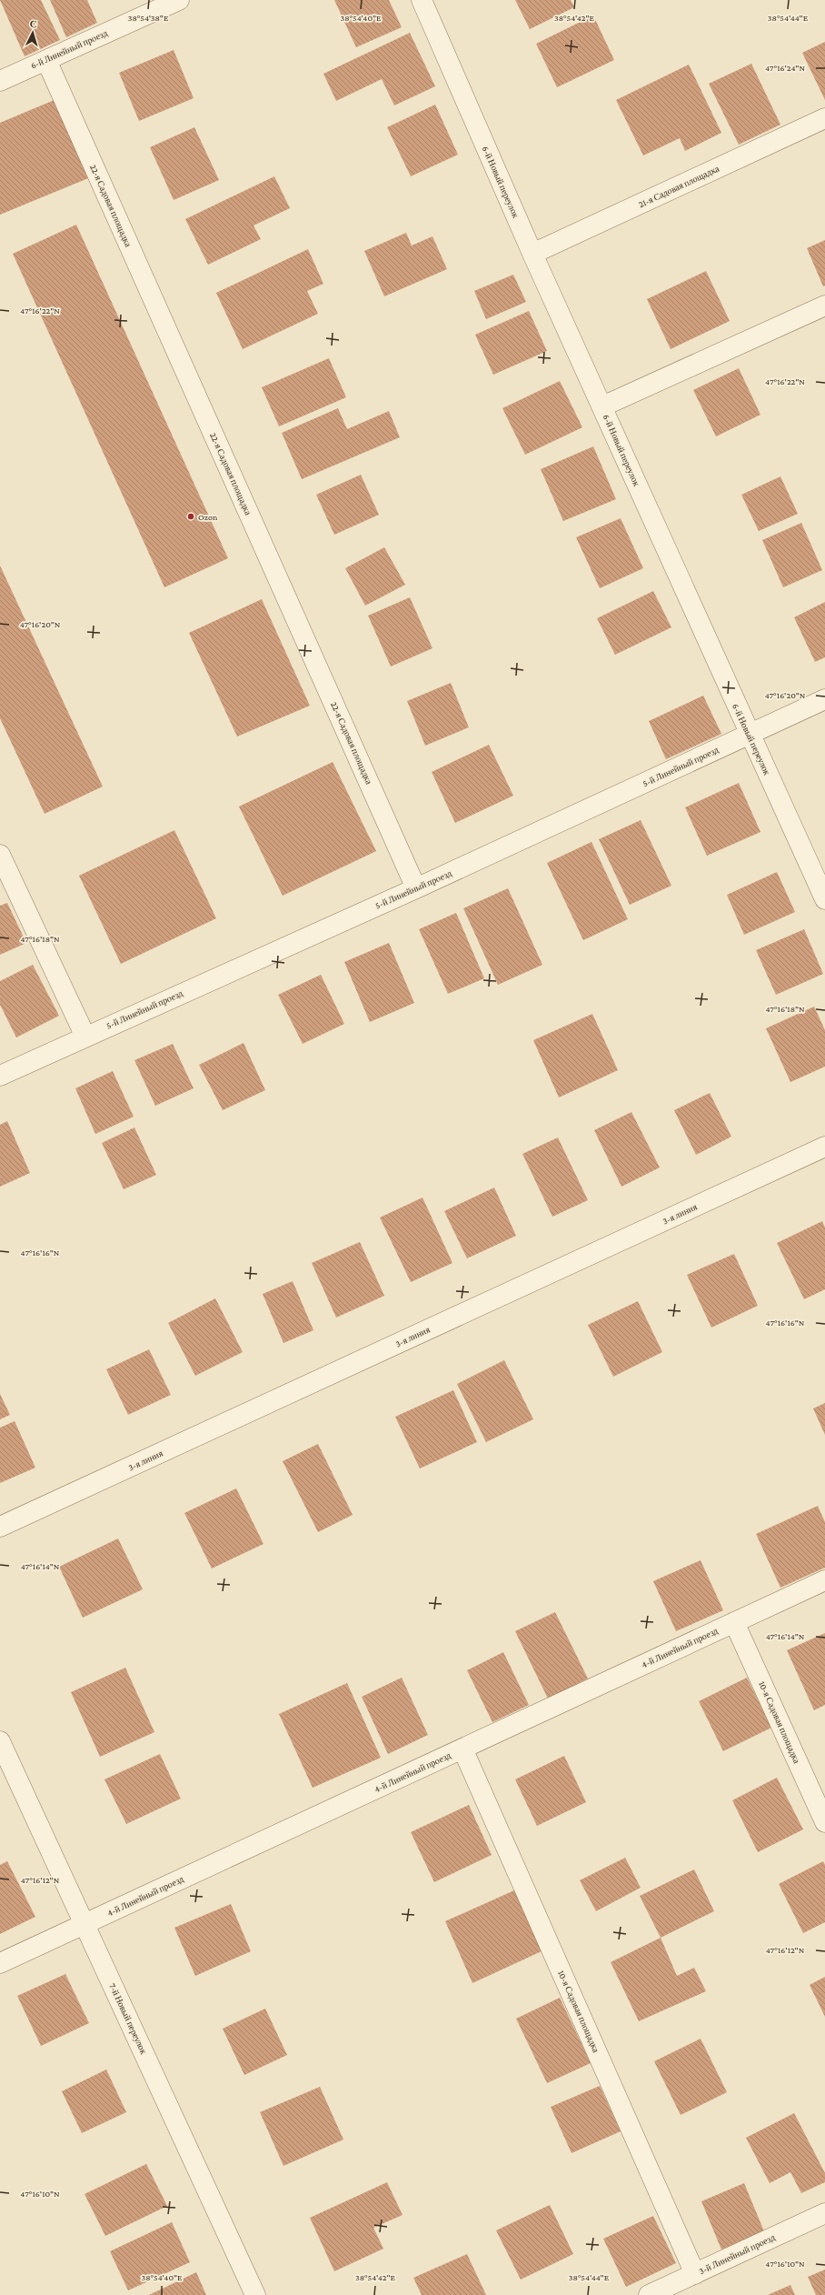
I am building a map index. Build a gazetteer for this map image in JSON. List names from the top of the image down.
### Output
{
  "streets": {
    "street": [
      "6-й Линейный проезд",
      "6-й Новый переулок",
      "21-я Садовая площадка",
      "22-я Садовая площадка",
      "5-й Линейный проезд",
      "3-я линия",
      "4-й Линейный проезд",
      "10-я Садовая площадка",
      "7-й Новый переулок",
      "3-й Линейный проезд"
    ]
  },
  "crossings": [
    ["6-й Линейный проезд", "22-я Садовая площадка"],
    ["6-й Новый переулок", "21-я Садовая площадка"],
    ["6-й Новый переулок", "5-й Линейный проезд"],
    ["22-я Садовая площадка", "5-й Линейный проезд"],
    ["4-й Линейный проезд", "10-я Садовая площадка"],
    ["4-й Линейный проезд", "7-й Новый переулок"],
    ["10-я Садовая площадка", "3-й Линейный проезд"]
  ],
  "places": ["Ozon"],
  "north": "top",
  "coordinates": [
    "38°54'38\"E",
    "38°54'40\"E",
    "38°54'42\"E",
    "38°54'44\"E",
    "47°16'24\"N",
    "47°16'22\"N",
    "47°16'20\"N",
    "47°16'18\"N",
    "47°16'16\"N",
    "47°16'14\"N",
    "47°16'12\"N",
    "47°16'10\"N"
  ]
}
